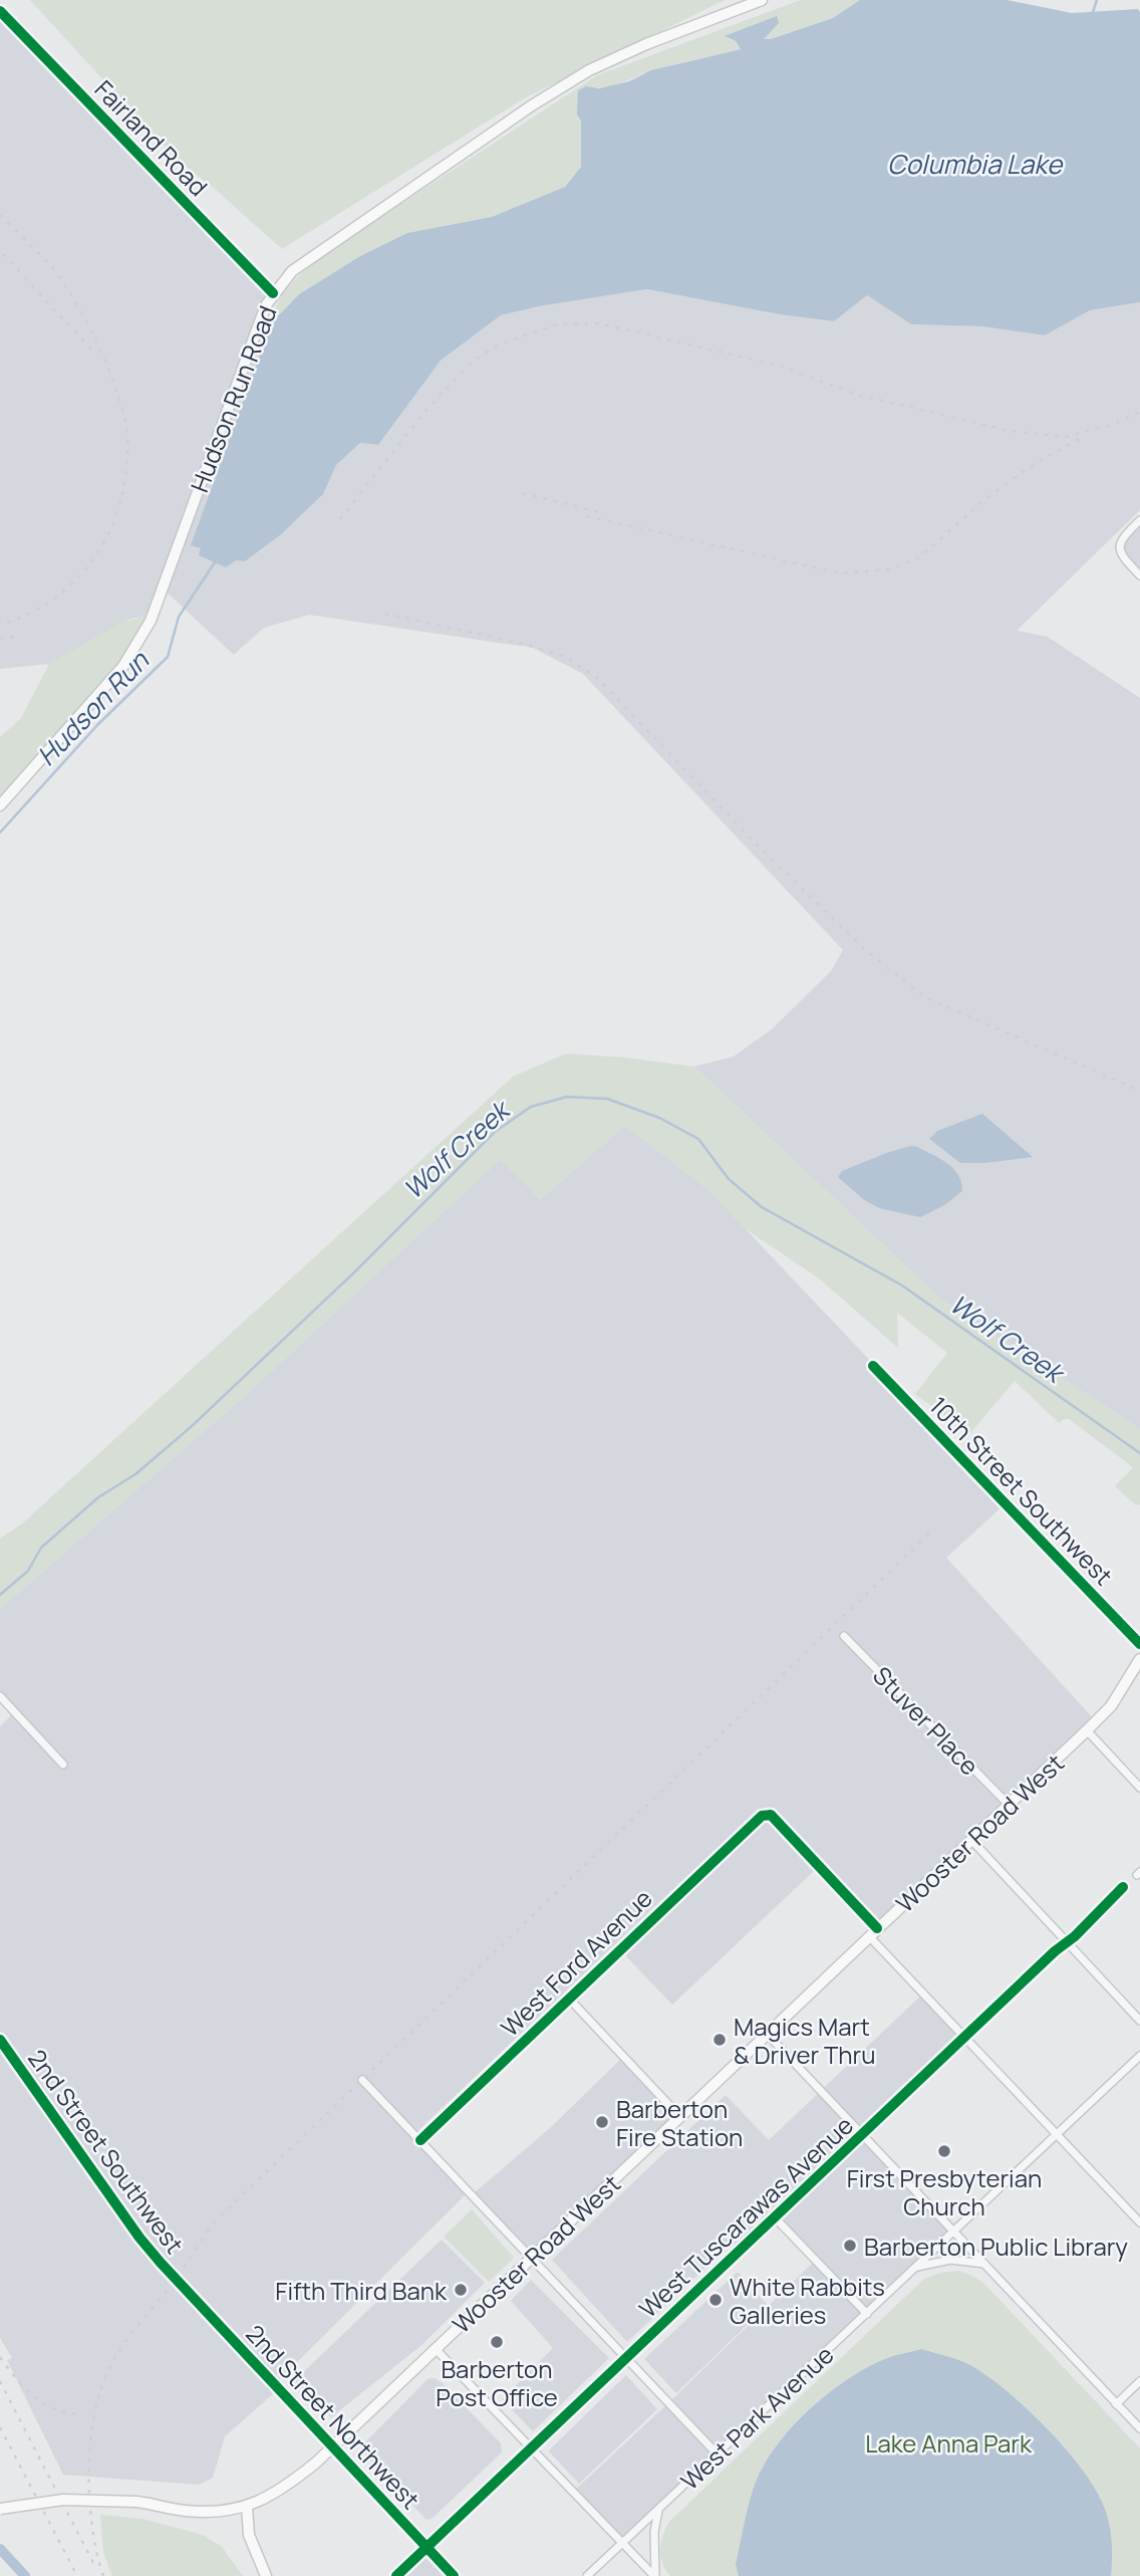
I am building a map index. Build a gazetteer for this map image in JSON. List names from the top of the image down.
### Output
{
  "streets": {
    "main road": [
      "Fairland Road",
      "Hudson Run Road",
      "Wooster Road West",
      "2nd Street Southwest",
      "2nd Street Northwest"
    ],
    "street": [
      "10th Street Southwest",
      "Stuver Place",
      "West Ford Avenue",
      "West Tuscarawas Avenue",
      "West Park Avenue"
    ]
  },
  "crossings": [
    ["Fairland Road", "Hudson Run Road"],
    ["Stuver Place", "Wooster Road West"],
    ["Wooster Road West", "West Ford Avenue"],
    ["Wooster Road West", "2nd Street Northwest"],
    ["2nd Street Southwest", "2nd Street Northwest"],
    ["West Tuscarawas Avenue", "2nd Street Northwest"]
  ],
  "water": ["Columbia Lake", "Hudson Run", "Wolf Creek"],
  "parks": ["Lake Anna Park"],
  "places": [
    "Magics Mart & Driver Thru",
    "Barberton Fire Station",
    "First Presbyterian Church",
    "Barberton Public Library",
    "Fifth Third Bank",
    "White Rabbits Galleries",
    "Barberton Post Office"
  ]
}
